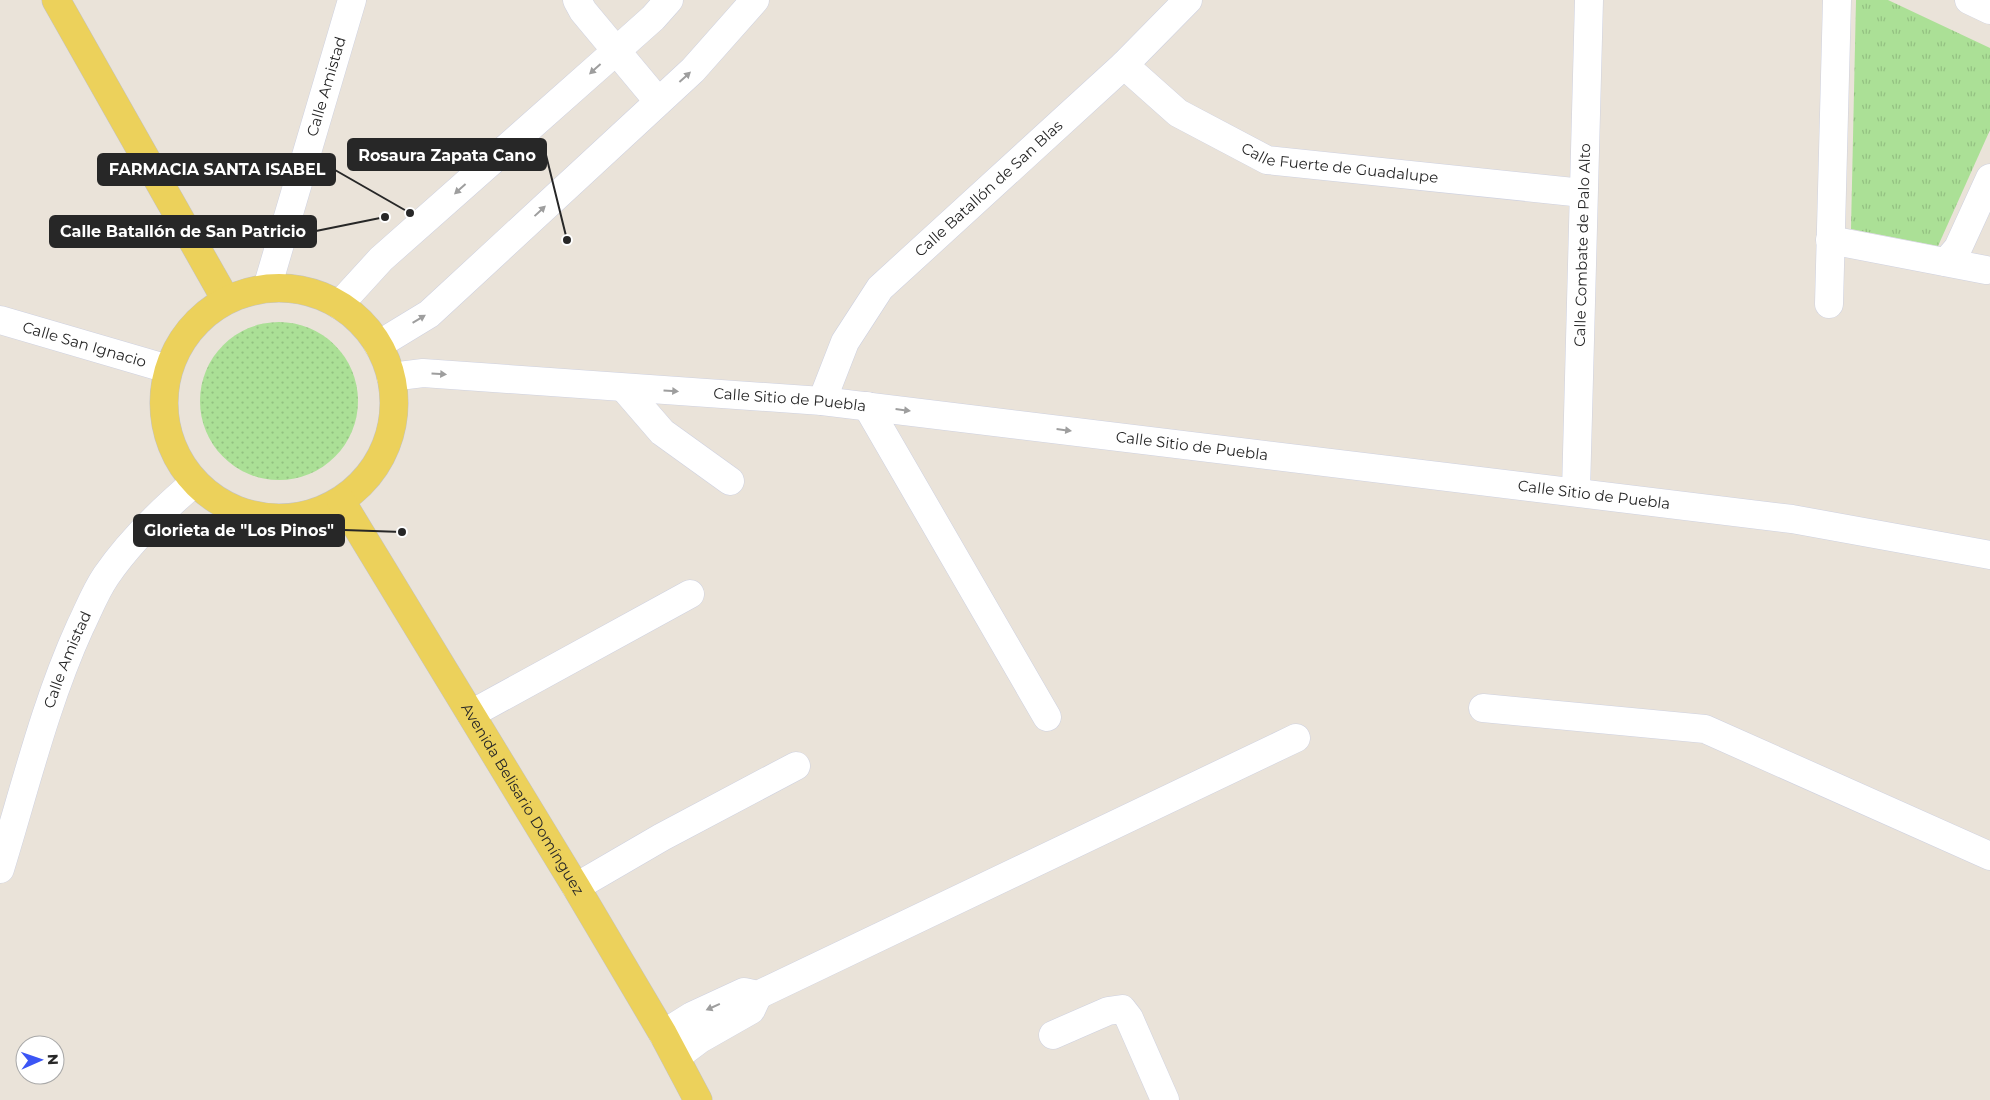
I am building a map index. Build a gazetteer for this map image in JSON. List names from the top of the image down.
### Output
{
  "streets": {
    "main road": ["Avenida Belisario Domínguez"],
    "street": [
      "Calle Amistad",
      "Calle Fuerte de Guadalupe",
      "Calle Batallón de San Blas",
      "Calle Combate de Palo Alto",
      "Calle San Ignacio",
      "Calle Sitio de Puebla"
    ]
  },
  "crossings": [
    ["Calle Fuerte de Guadalupe", "Calle Batallón de San Blas"],
    ["Calle Fuerte de Guadalupe", "Calle Combate de Palo Alto"],
    ["Calle Batallón de San Blas", "Calle Sitio de Puebla"],
    ["Calle Combate de Palo Alto", "Calle Sitio de Puebla"]
  ],
  "one_way": ["Calle Sitio de Puebla"],
  "places": [
    "FARMACIA SANTA ISABEL",
    "Calle Batallón de San Patricio",
    "Rosaura Zapata Cano",
    "Glorieta de \"Los Pinos\""
  ],
  "north": "right"
}
